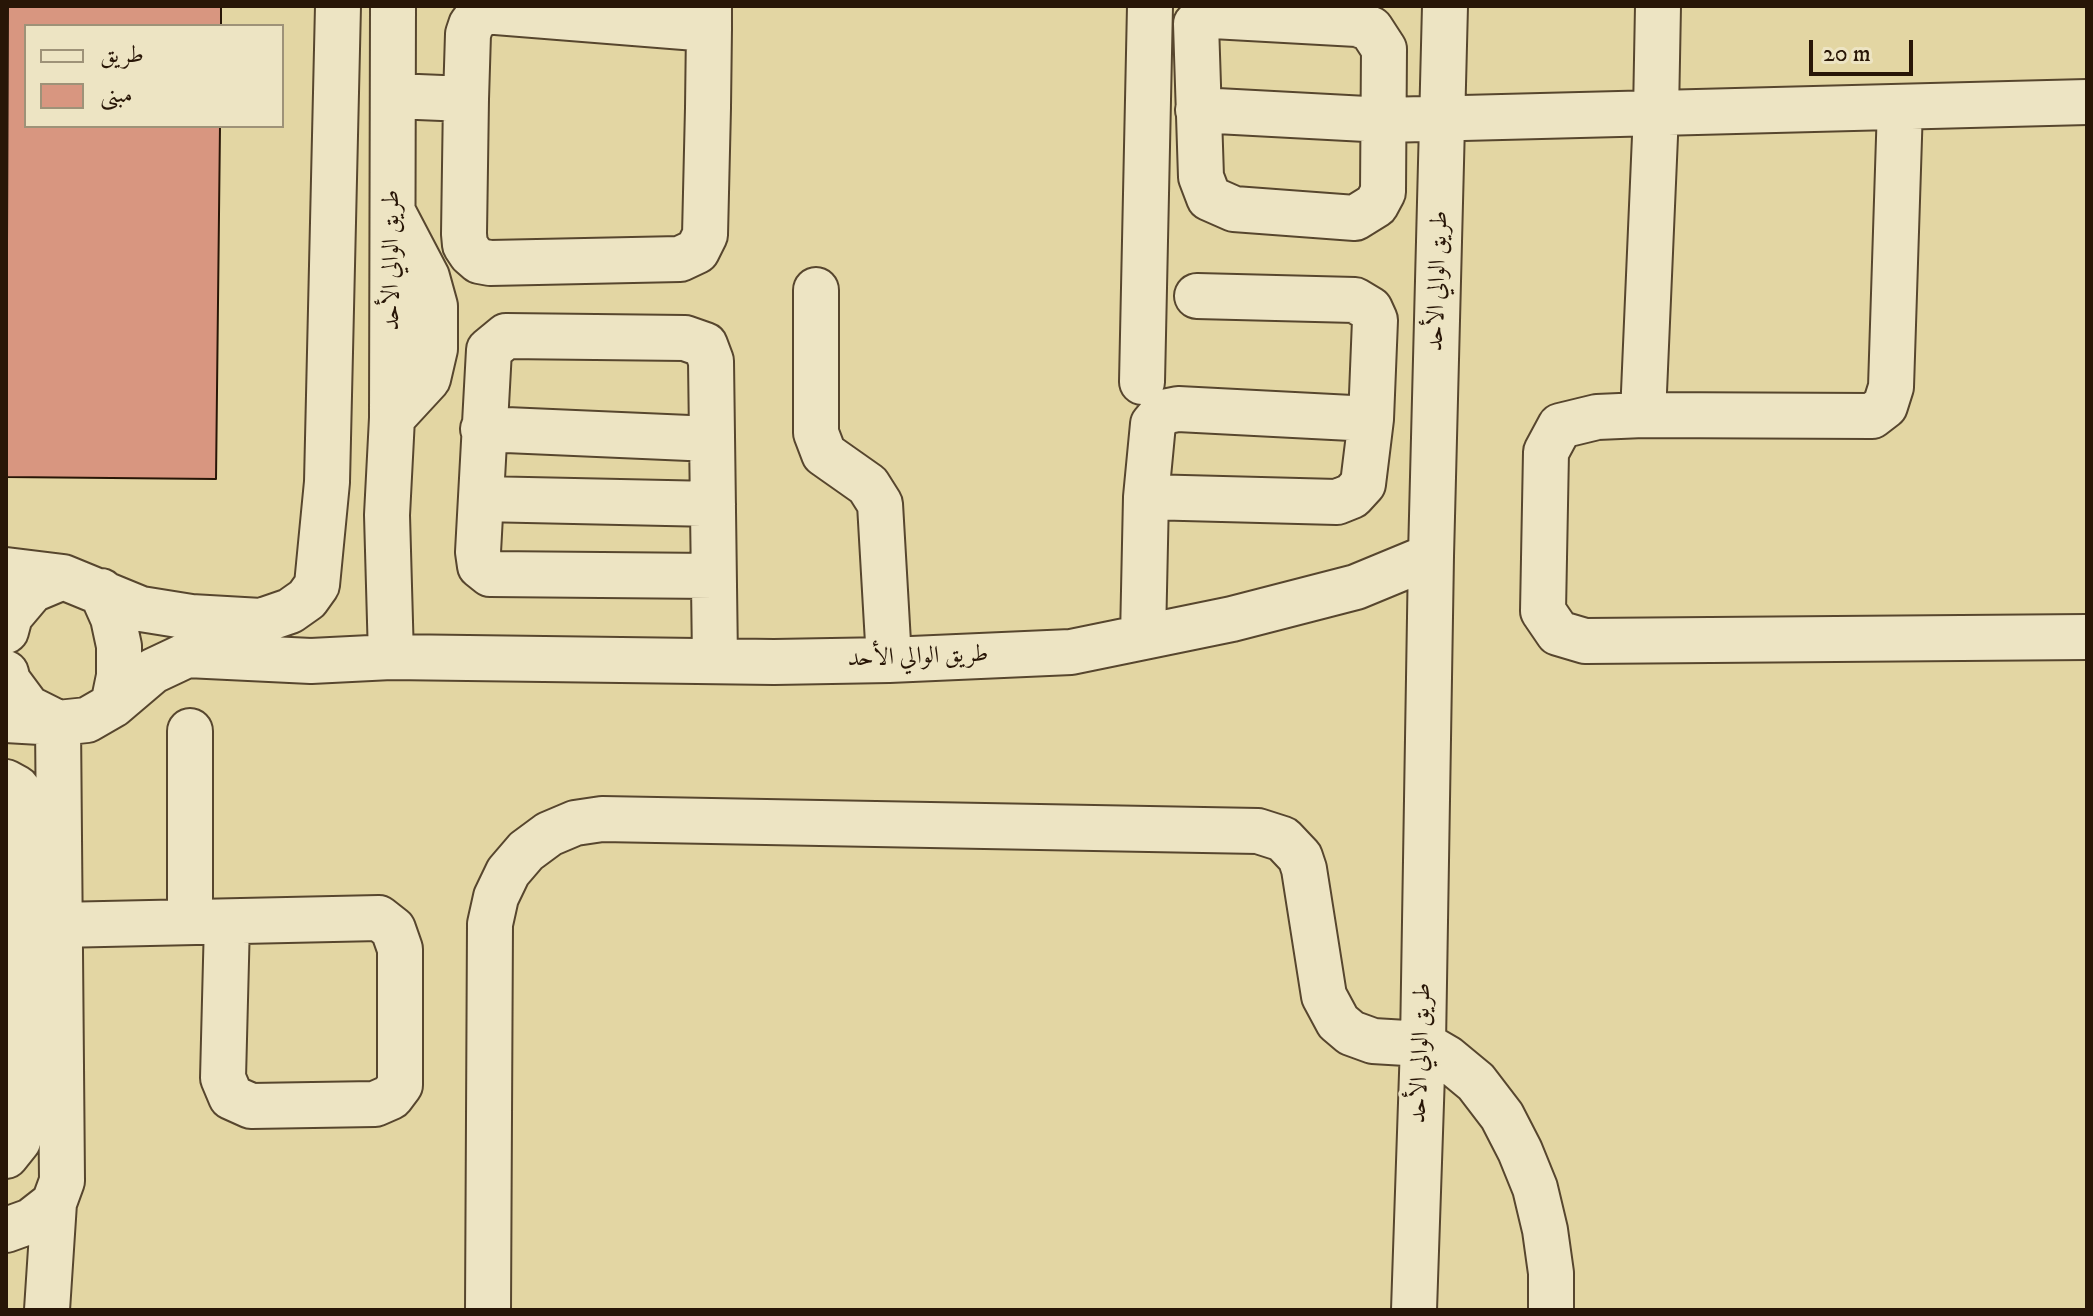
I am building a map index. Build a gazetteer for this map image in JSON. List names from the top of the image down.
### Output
{
  "streets": {
    "street": ["طريق الوالي الأحد"]
  },
  "legend": ["طريق", "مبنى"],
  "scale_bar": "20 m"
}
